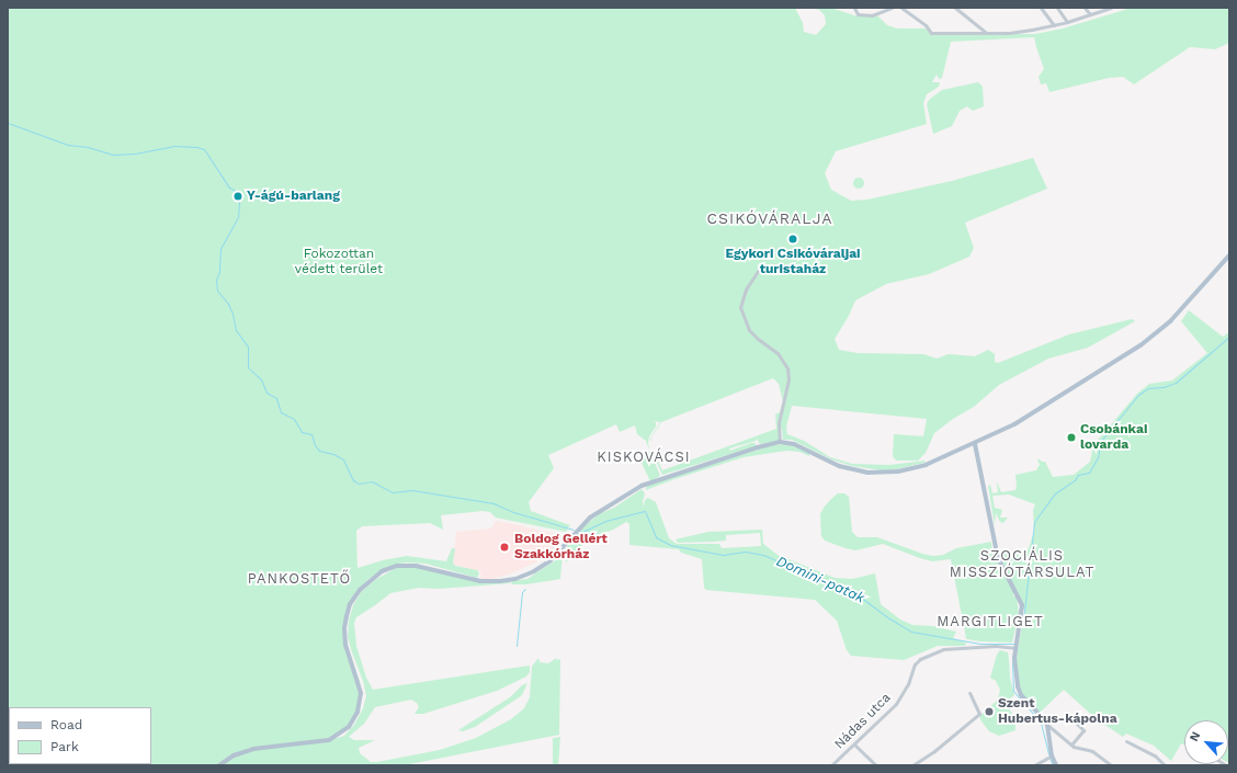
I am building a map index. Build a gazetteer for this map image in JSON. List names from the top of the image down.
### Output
{
  "streets": {
    "street": ["Nádas utca"]
  },
  "districts": [
    "CSIKÓVÁRALJA",
    "KISKOVÁCSI",
    "SZOCIÁLIS MISSZIÓTÁRSULAT",
    "PANKOSTETŐ",
    "MARGITLIGET"
  ],
  "water": ["Domini-patak"],
  "parks": ["Fokozottan védett terület"],
  "places": [
    "Y-ágú-barlang",
    "Egykori Csikóváraljai turistaház",
    "Csobánkai lovarda",
    "Boldog Gellért Szakkórház",
    "Szent Hubertus-kápolna"
  ],
  "legend": ["Road", "Park"],
  "north": "top left"
}
